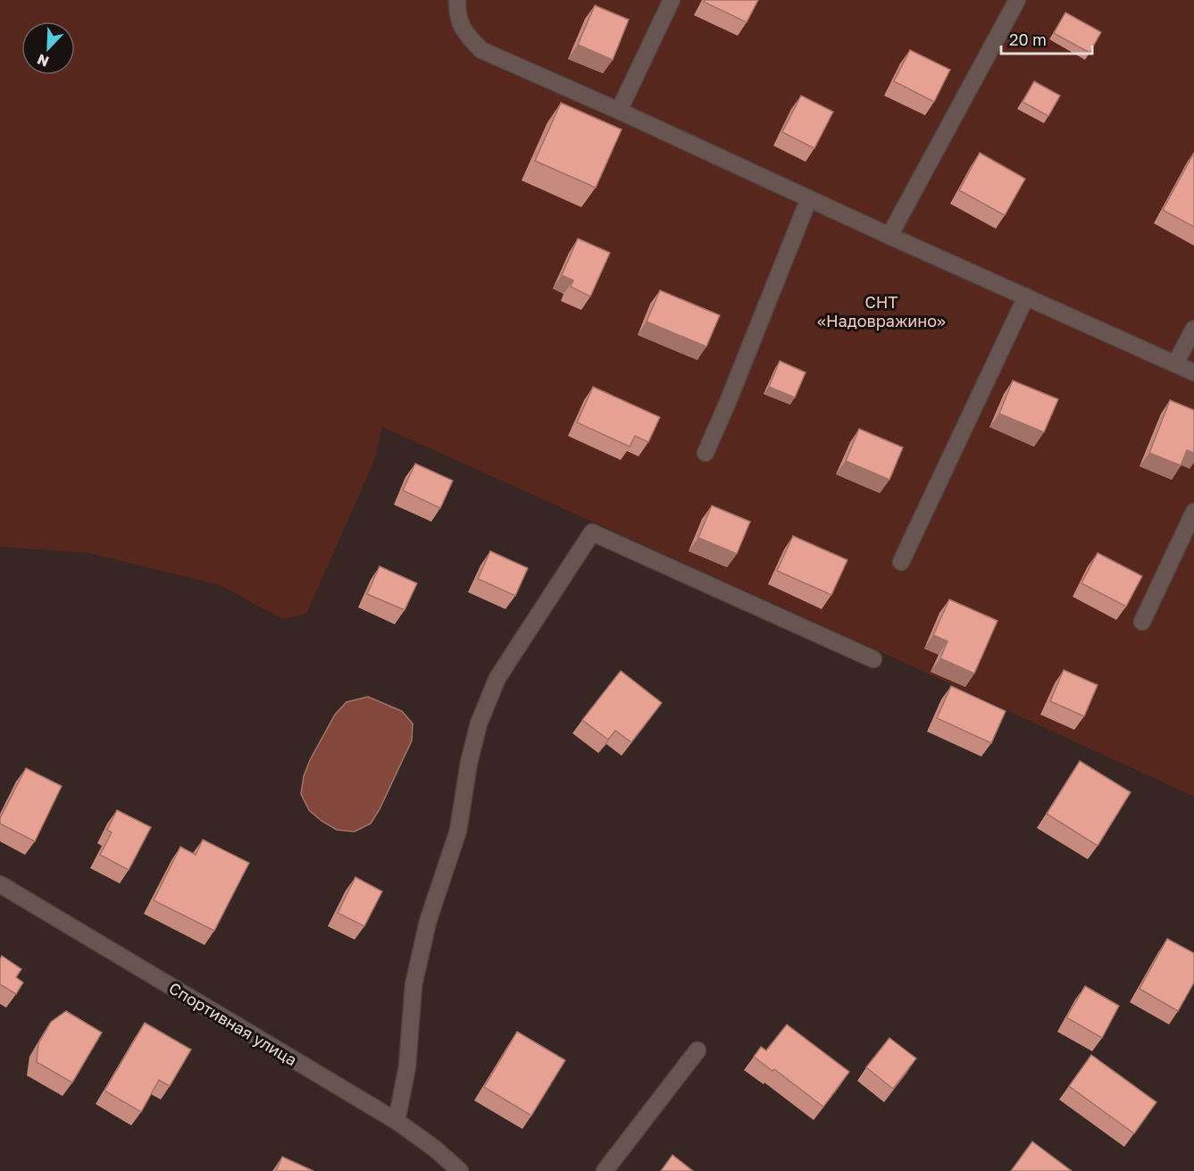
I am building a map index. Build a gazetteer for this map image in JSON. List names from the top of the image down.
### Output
{
  "streets": {
    "street": ["Спортивная улица"]
  },
  "parks": ["СНТ «Надовражино»"],
  "scale_bar": "20 m",
  "north": "bottom left"
}
